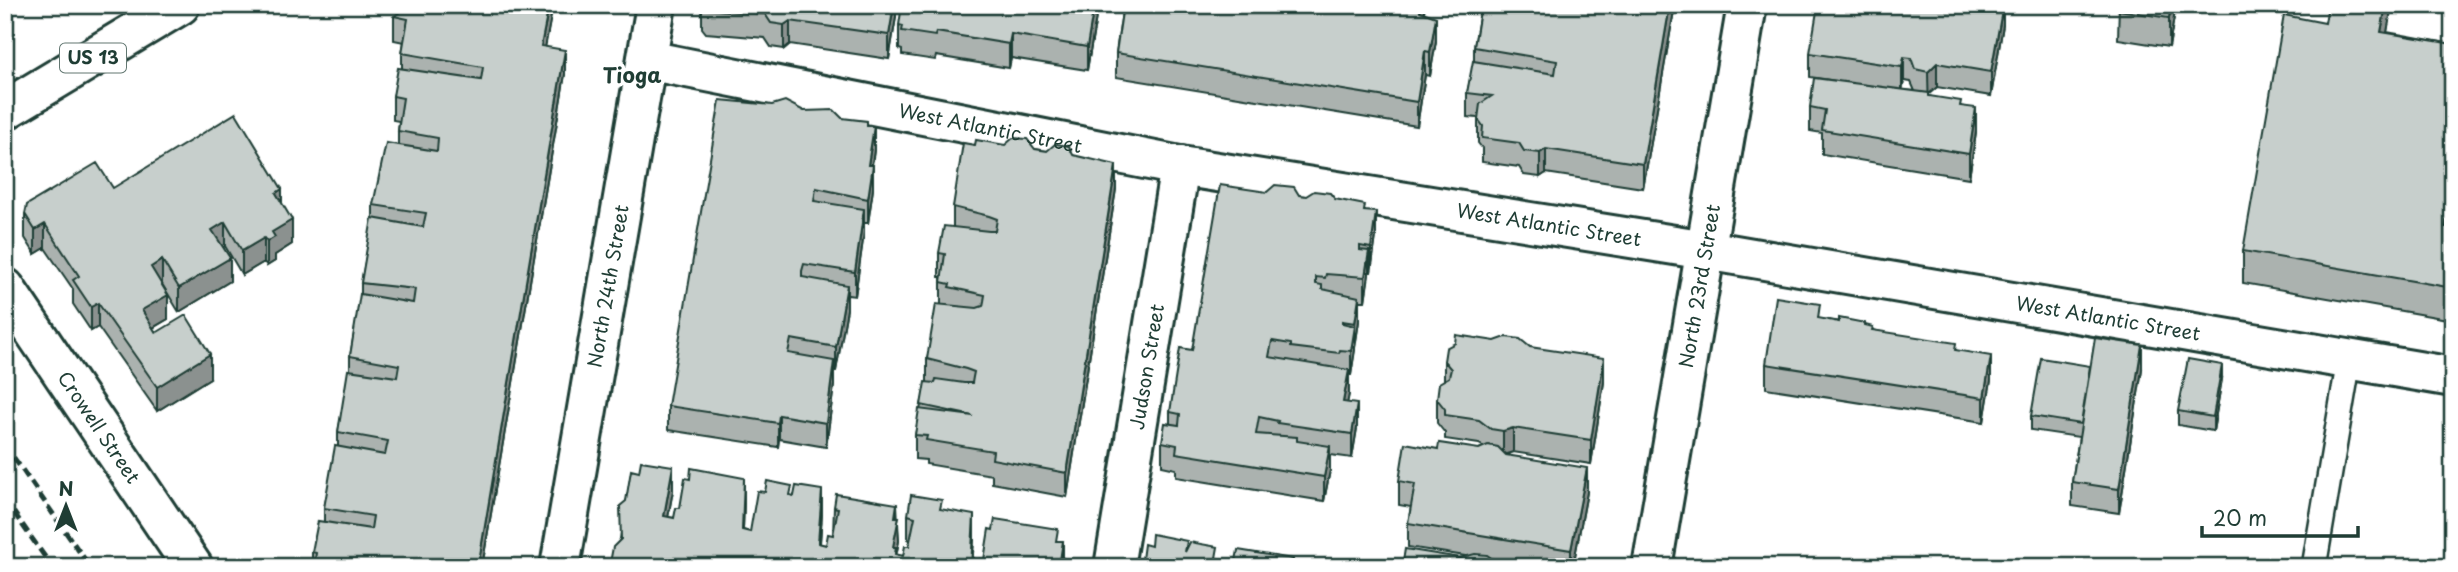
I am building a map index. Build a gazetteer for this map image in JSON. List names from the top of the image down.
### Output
{
  "streets": {
    "street": [
      "US 13",
      "West Atlantic Street",
      "North 24th Street",
      "North 23rd Street",
      "Judson Street",
      "Crowell Street"
    ]
  },
  "crossings": [
    ["West Atlantic Street", "North 24th Street"],
    ["West Atlantic Street", "North 23rd Street"],
    ["West Atlantic Street", "Judson Street"]
  ],
  "districts": ["Tioga"],
  "scale_bar": "20 m",
  "north": "top"
}
